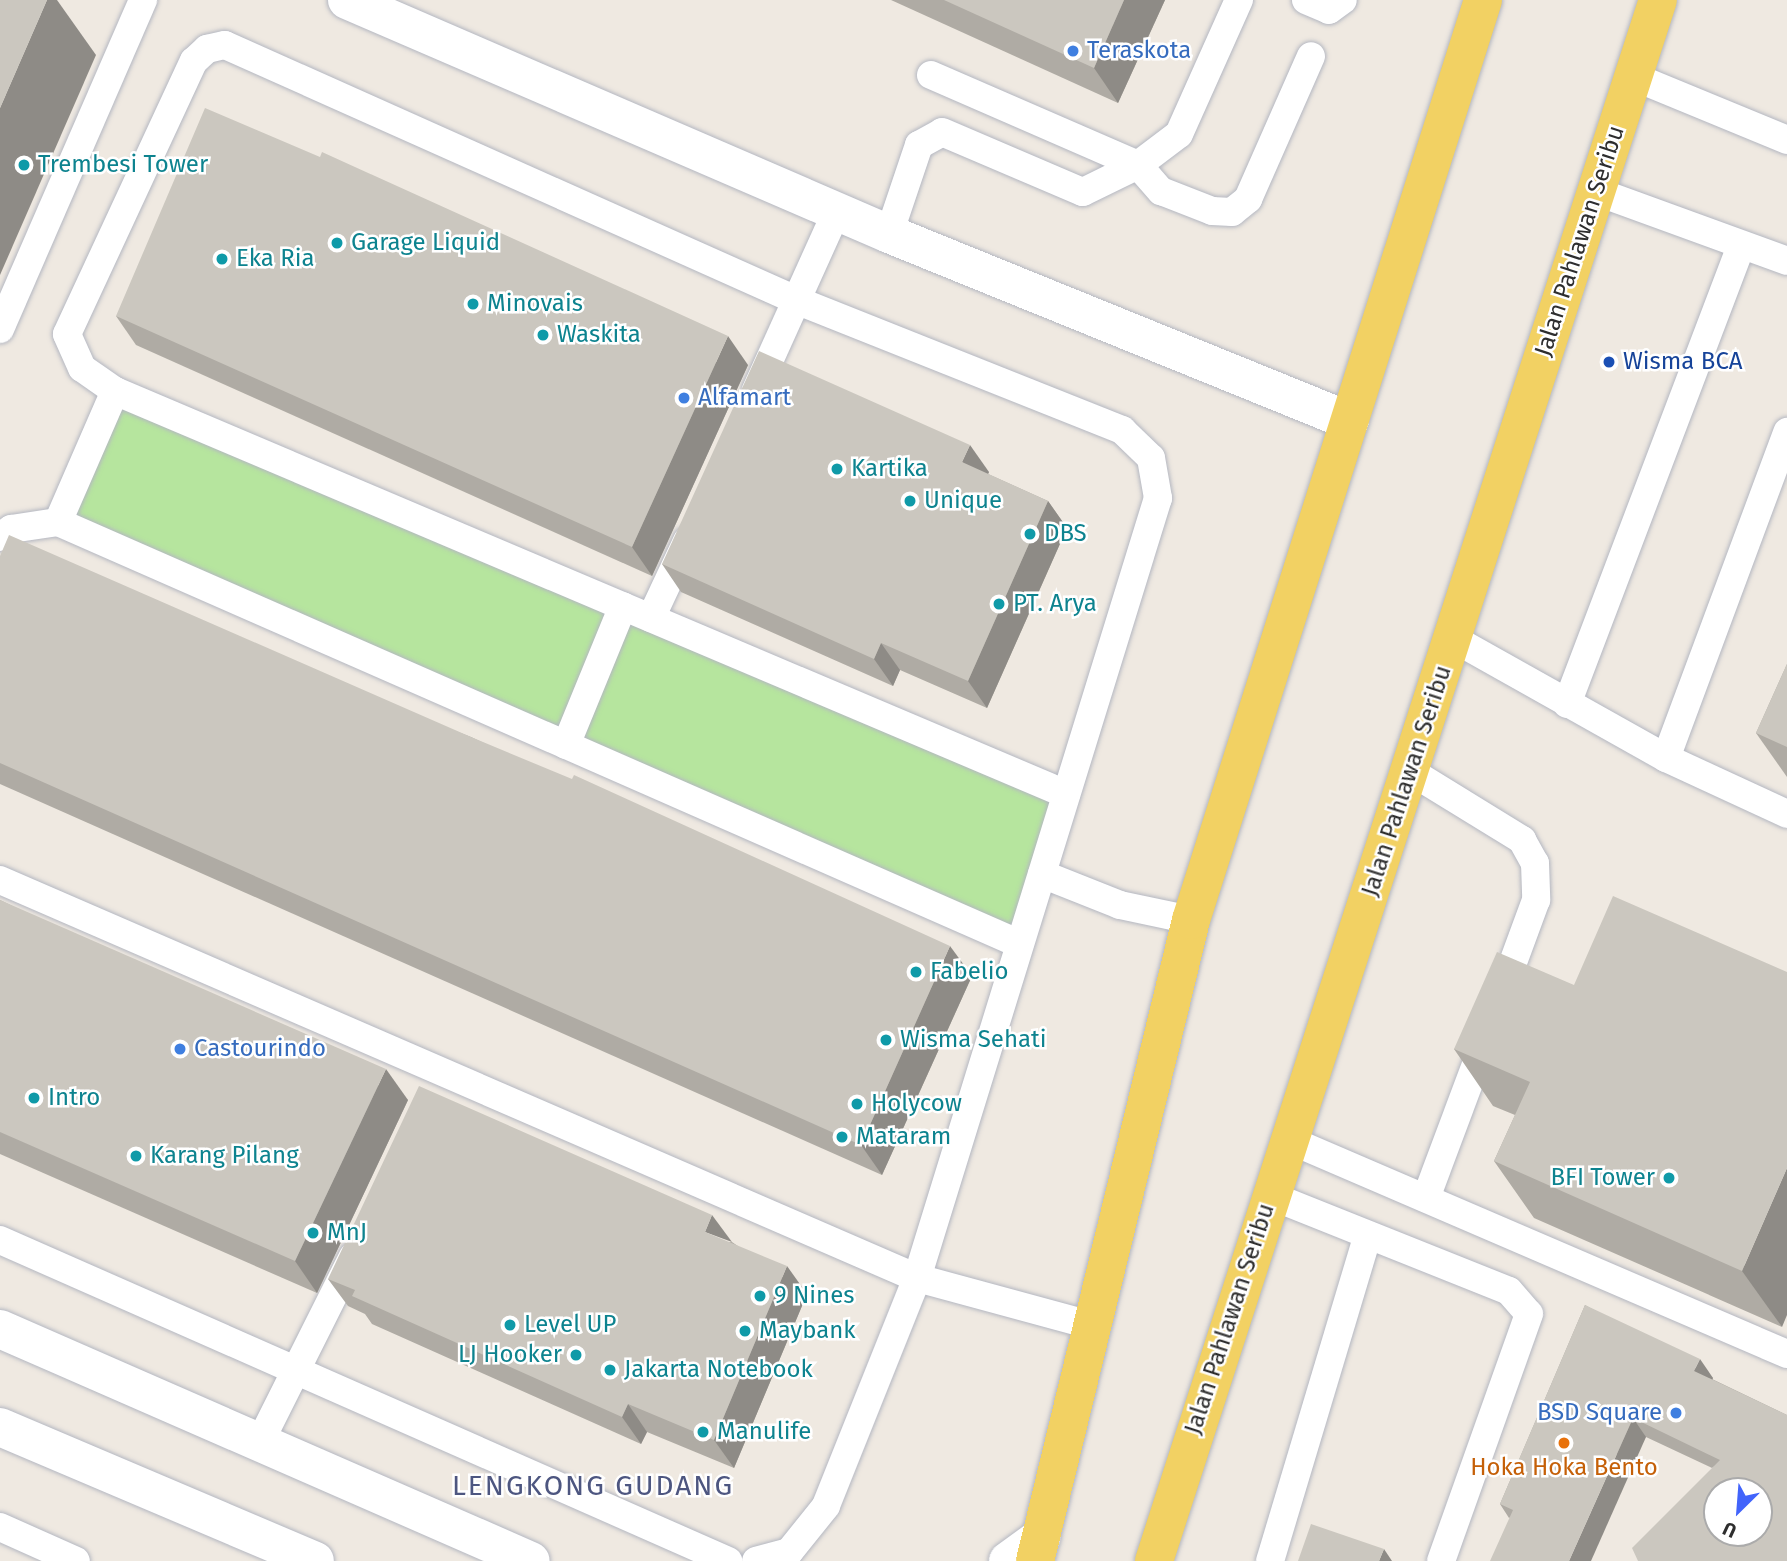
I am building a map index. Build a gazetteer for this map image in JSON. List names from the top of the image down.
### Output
{
  "streets": {
    "main road": ["Jalan Pahlawan Seribu"]
  },
  "districts": ["LENGKONG GUDANG"],
  "places": [
    "Teraskota",
    "Trembesi Tower",
    "Garage Liquid",
    "Eka Ria",
    "Minovais",
    "Waskita",
    "Wisma BCA",
    "Alfamart",
    "Kartika",
    "Unique",
    "DBS",
    "PT. Arya",
    "Fabelio",
    "Wisma Sehati",
    "Castourindo",
    "Intro",
    "Holycow",
    "Mataram",
    "Karang Pilang",
    "BFI Tower",
    "MnJ",
    "9 Nines",
    "Level UP",
    "Maybank",
    "LJ Hooker",
    "Jakarta Notebook",
    "BSD Square",
    "Manulife",
    "Hoka Hoka Bento"
  ],
  "north": "bottom left"
}
